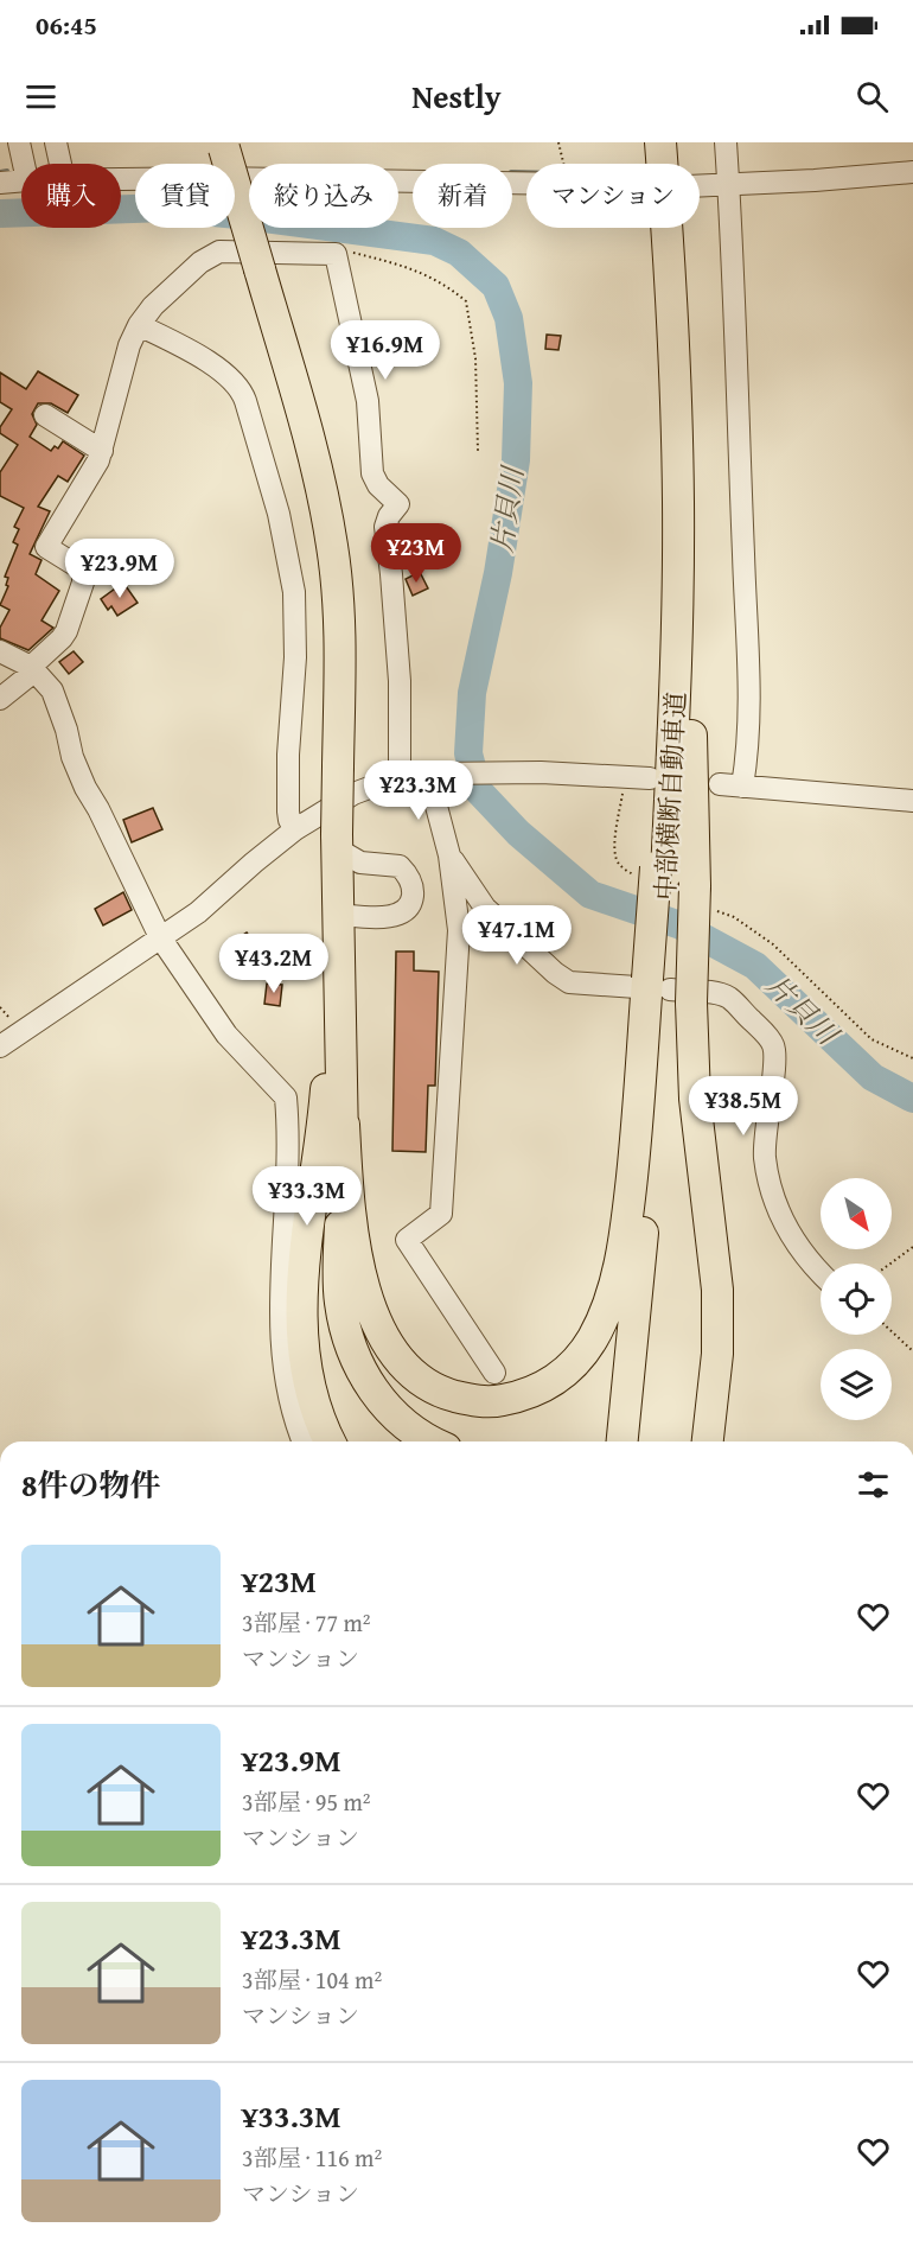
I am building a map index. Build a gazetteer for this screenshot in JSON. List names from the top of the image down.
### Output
{
  "streets": {
    "highway": ["中部横断自動車道"]
  },
  "water": ["片貝川"],
  "north": "bottom right",
  "page": {
    "status": "06:45",
    "header": "Nestly",
    "chip": [
      "購入",
      "賃貸",
      "絞り込み",
      "新着",
      "マンション"
    ],
    "price": [
      "¥16.9M",
      "¥23M",
      "¥23.9M",
      "¥23.3M",
      "¥47.1M",
      "¥43.2M",
      "¥38.5M",
      "¥33.3M"
    ],
    "heading": "8件の物件",
    "list": [
      {
        "name": "¥23M",
        "note": "3部屋 · 77 m² · マンション"
      },
      {
        "name": "¥23.9M",
        "note": "3部屋 · 95 m² · マンション"
      },
      {
        "name": "¥23.3M",
        "note": "3部屋 · 104 m² · マンション"
      },
      {
        "name": "¥33.3M",
        "note": "3部屋 · 116 m² · マンション"
      }
    ]
  }
}
